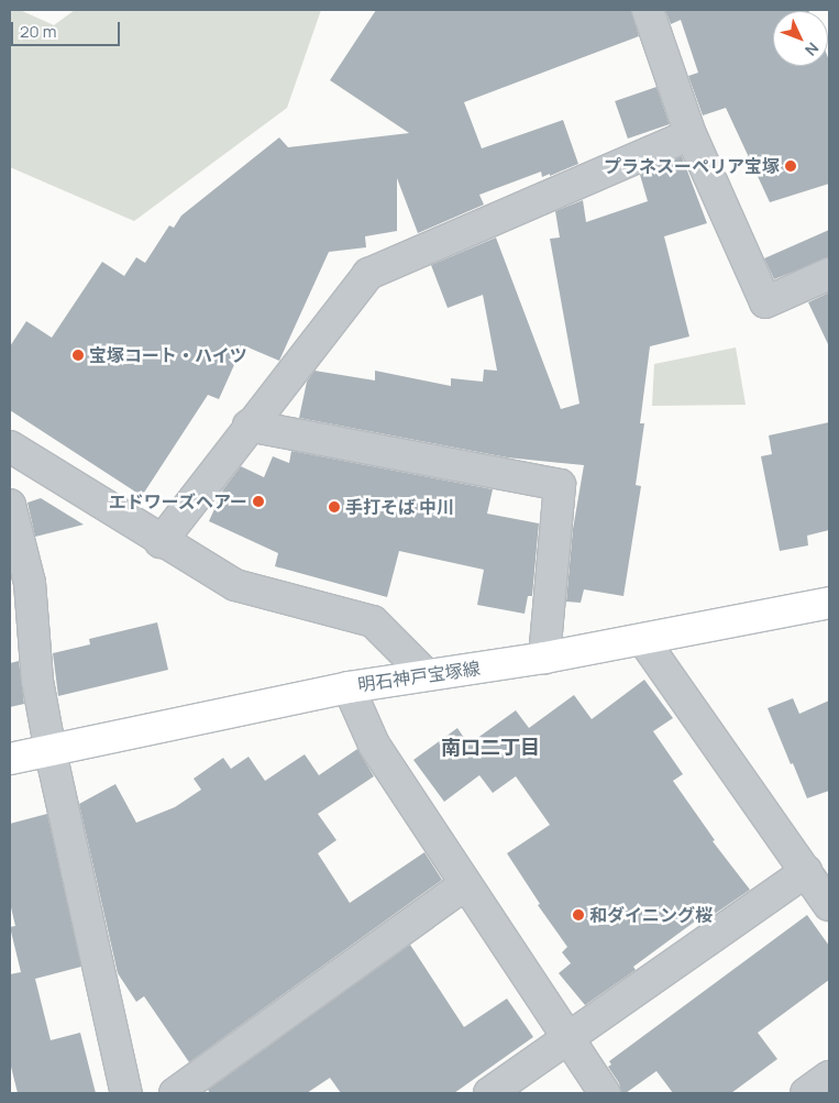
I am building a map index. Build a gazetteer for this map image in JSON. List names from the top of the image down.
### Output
{
  "streets": {
    "main road": ["明石神戸宝塚線"]
  },
  "districts": ["南口二丁目"],
  "places": [
    "プラネスーペリア宝塚",
    "宝塚コート・ハイツ",
    "エドワーズヘアー",
    "手打そば 中川",
    "和ダイニング桜"
  ],
  "scale_bar": "20 m",
  "north": "bottom right"
}
